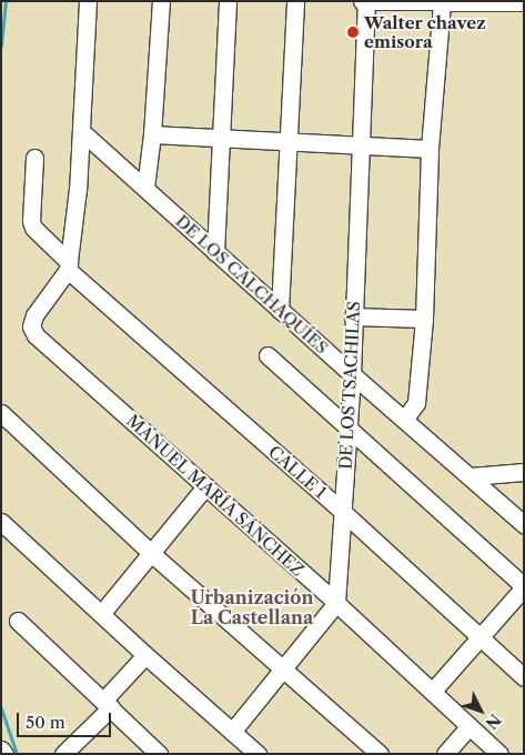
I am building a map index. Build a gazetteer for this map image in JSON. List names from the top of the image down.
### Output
{
  "streets": {
    "street": [
      "DE LOS CALCHAQUÍES",
      "DE LOS TSACHILAS",
      "CALLE 1",
      "MANUEL MARÍA SÁNCHEZ"
    ]
  },
  "crossings": [
    ["DE LOS CALCHAQUÍES", "DE LOS TSACHILAS"],
    ["DE LOS TSACHILAS", "CALLE 1"],
    ["DE LOS TSACHILAS", "MANUEL MARÍA SÁNCHEZ"],
    ["CALLE 1", "MANUEL MARÍA SÁNCHEZ"]
  ],
  "districts": ["Urbanización La Castellana"],
  "places": ["Walter chavez emisora"],
  "scale_bar": "50 m",
  "north": "bottom right"
}
